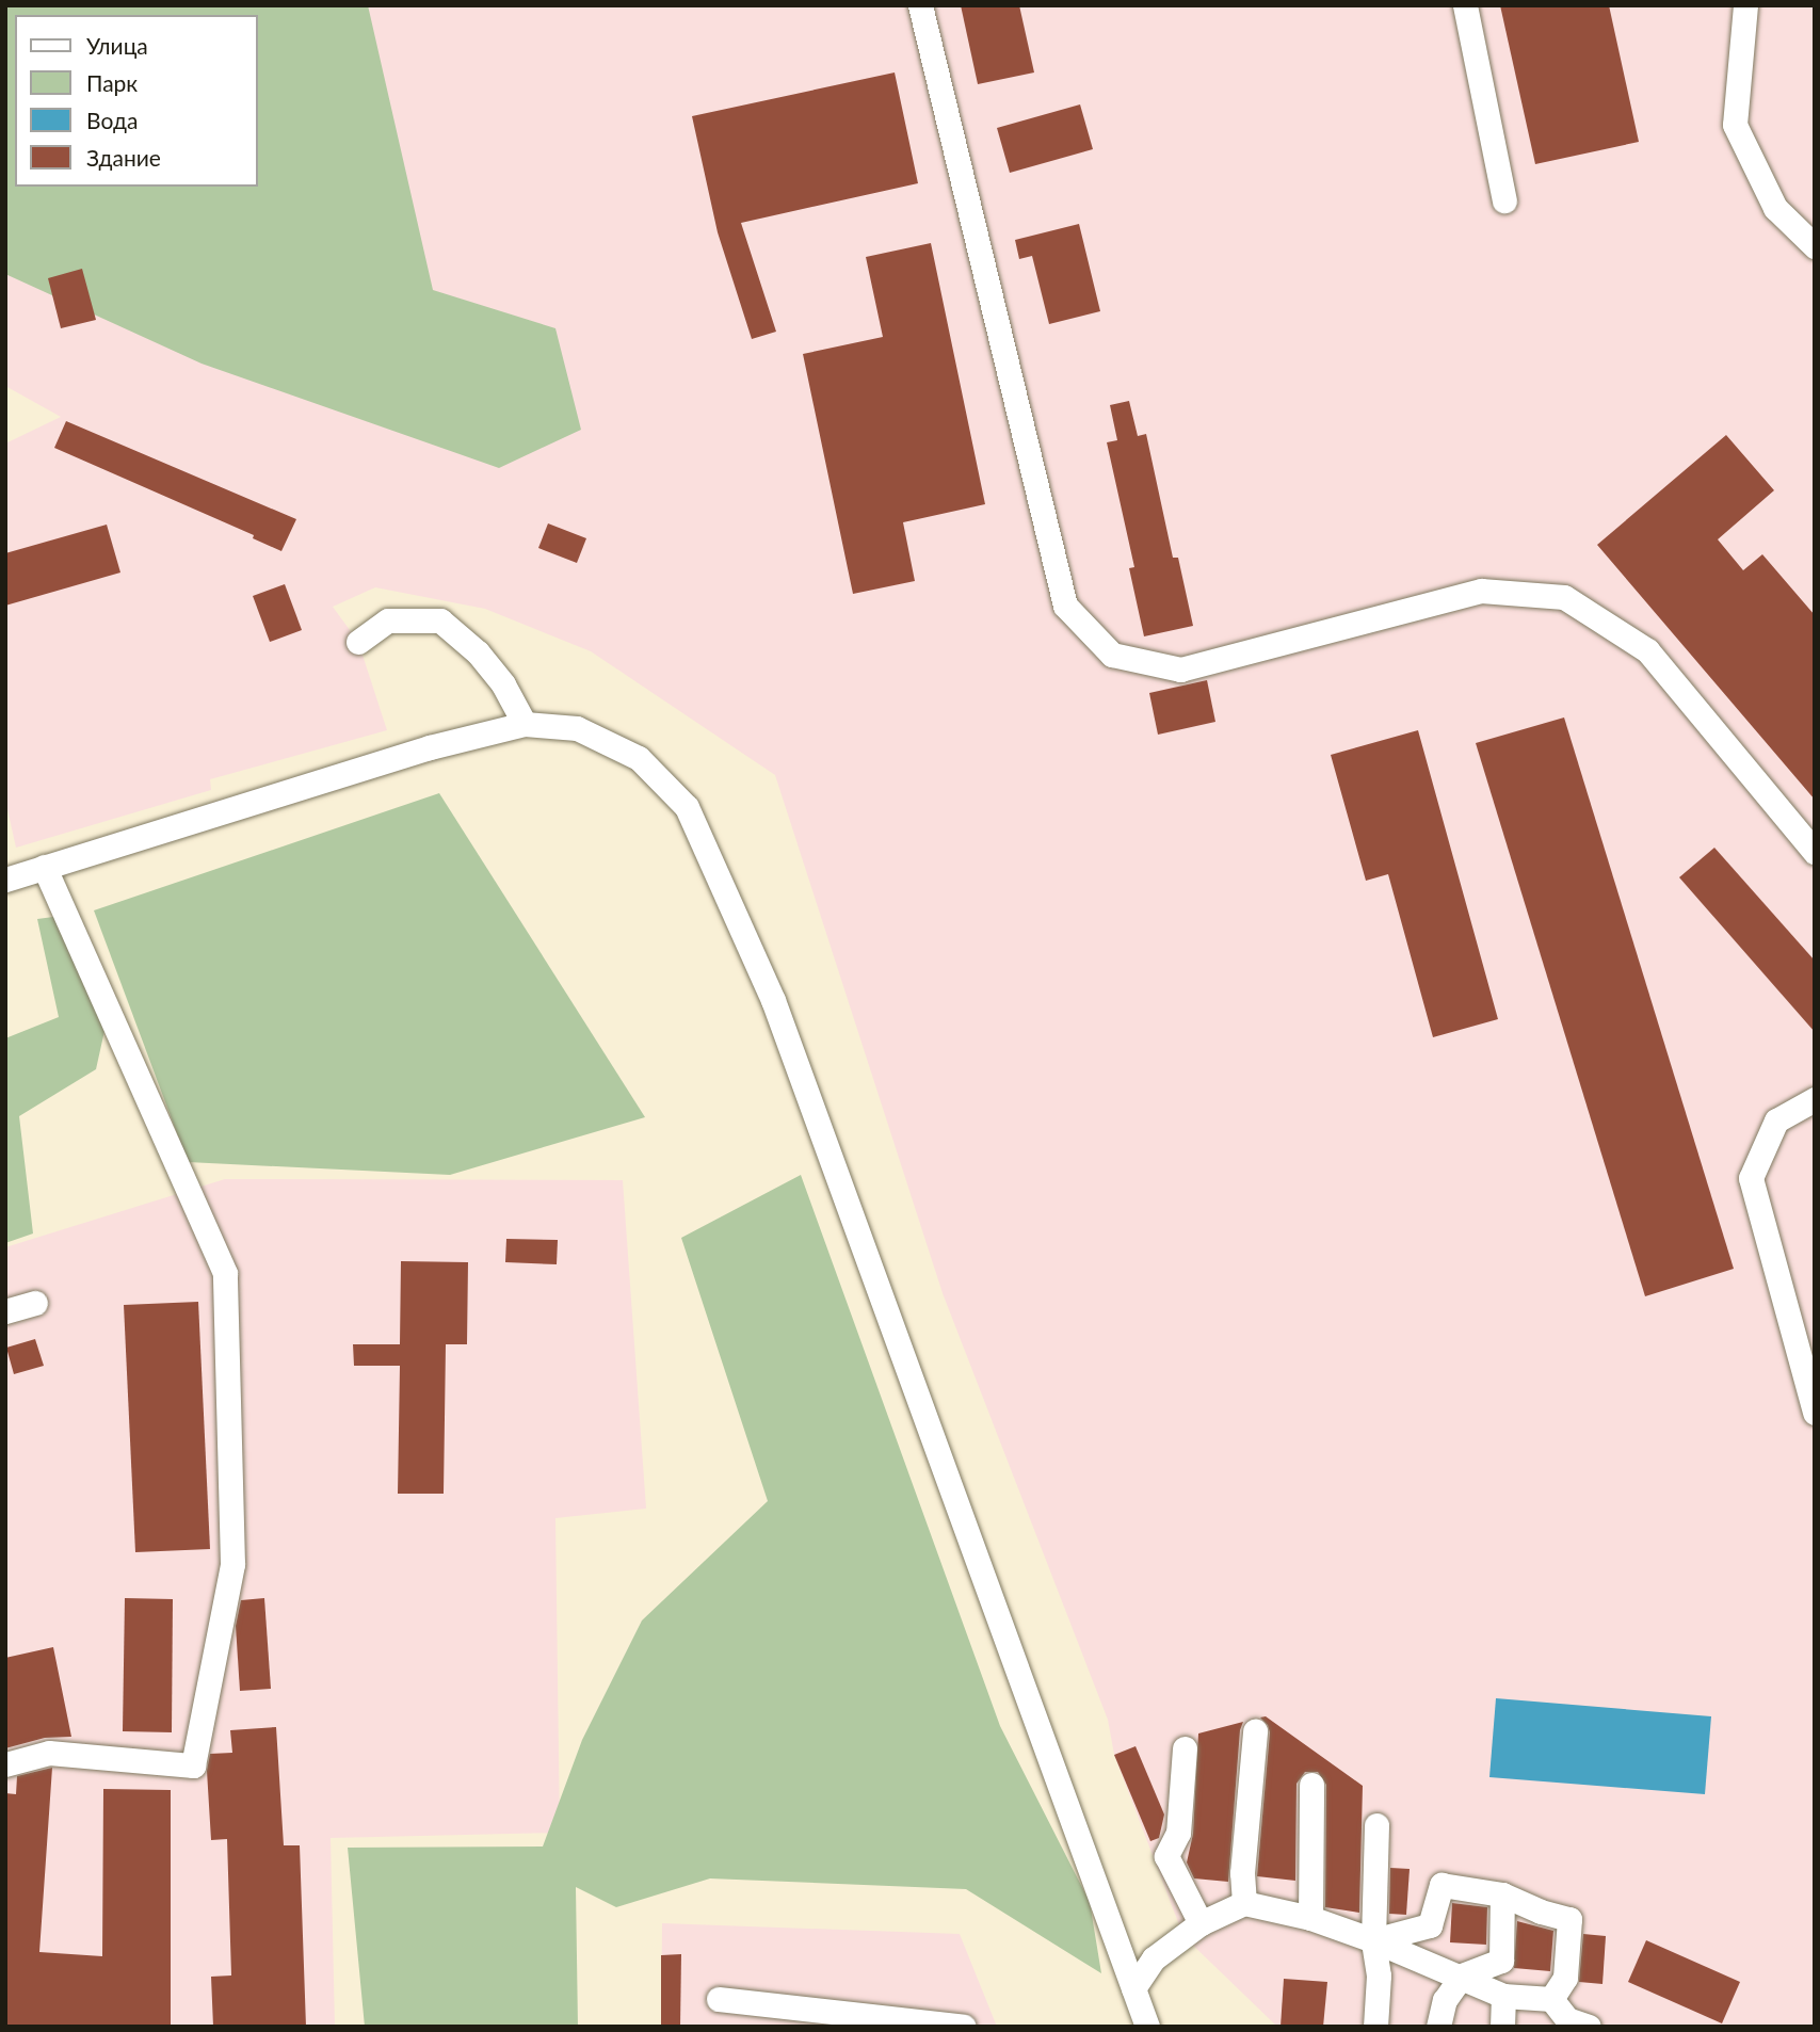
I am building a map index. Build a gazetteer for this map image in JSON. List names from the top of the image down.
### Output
{
  "legend": [
    "Улица",
    "Парк",
    "Вода",
    "Здание"
  ]
}
